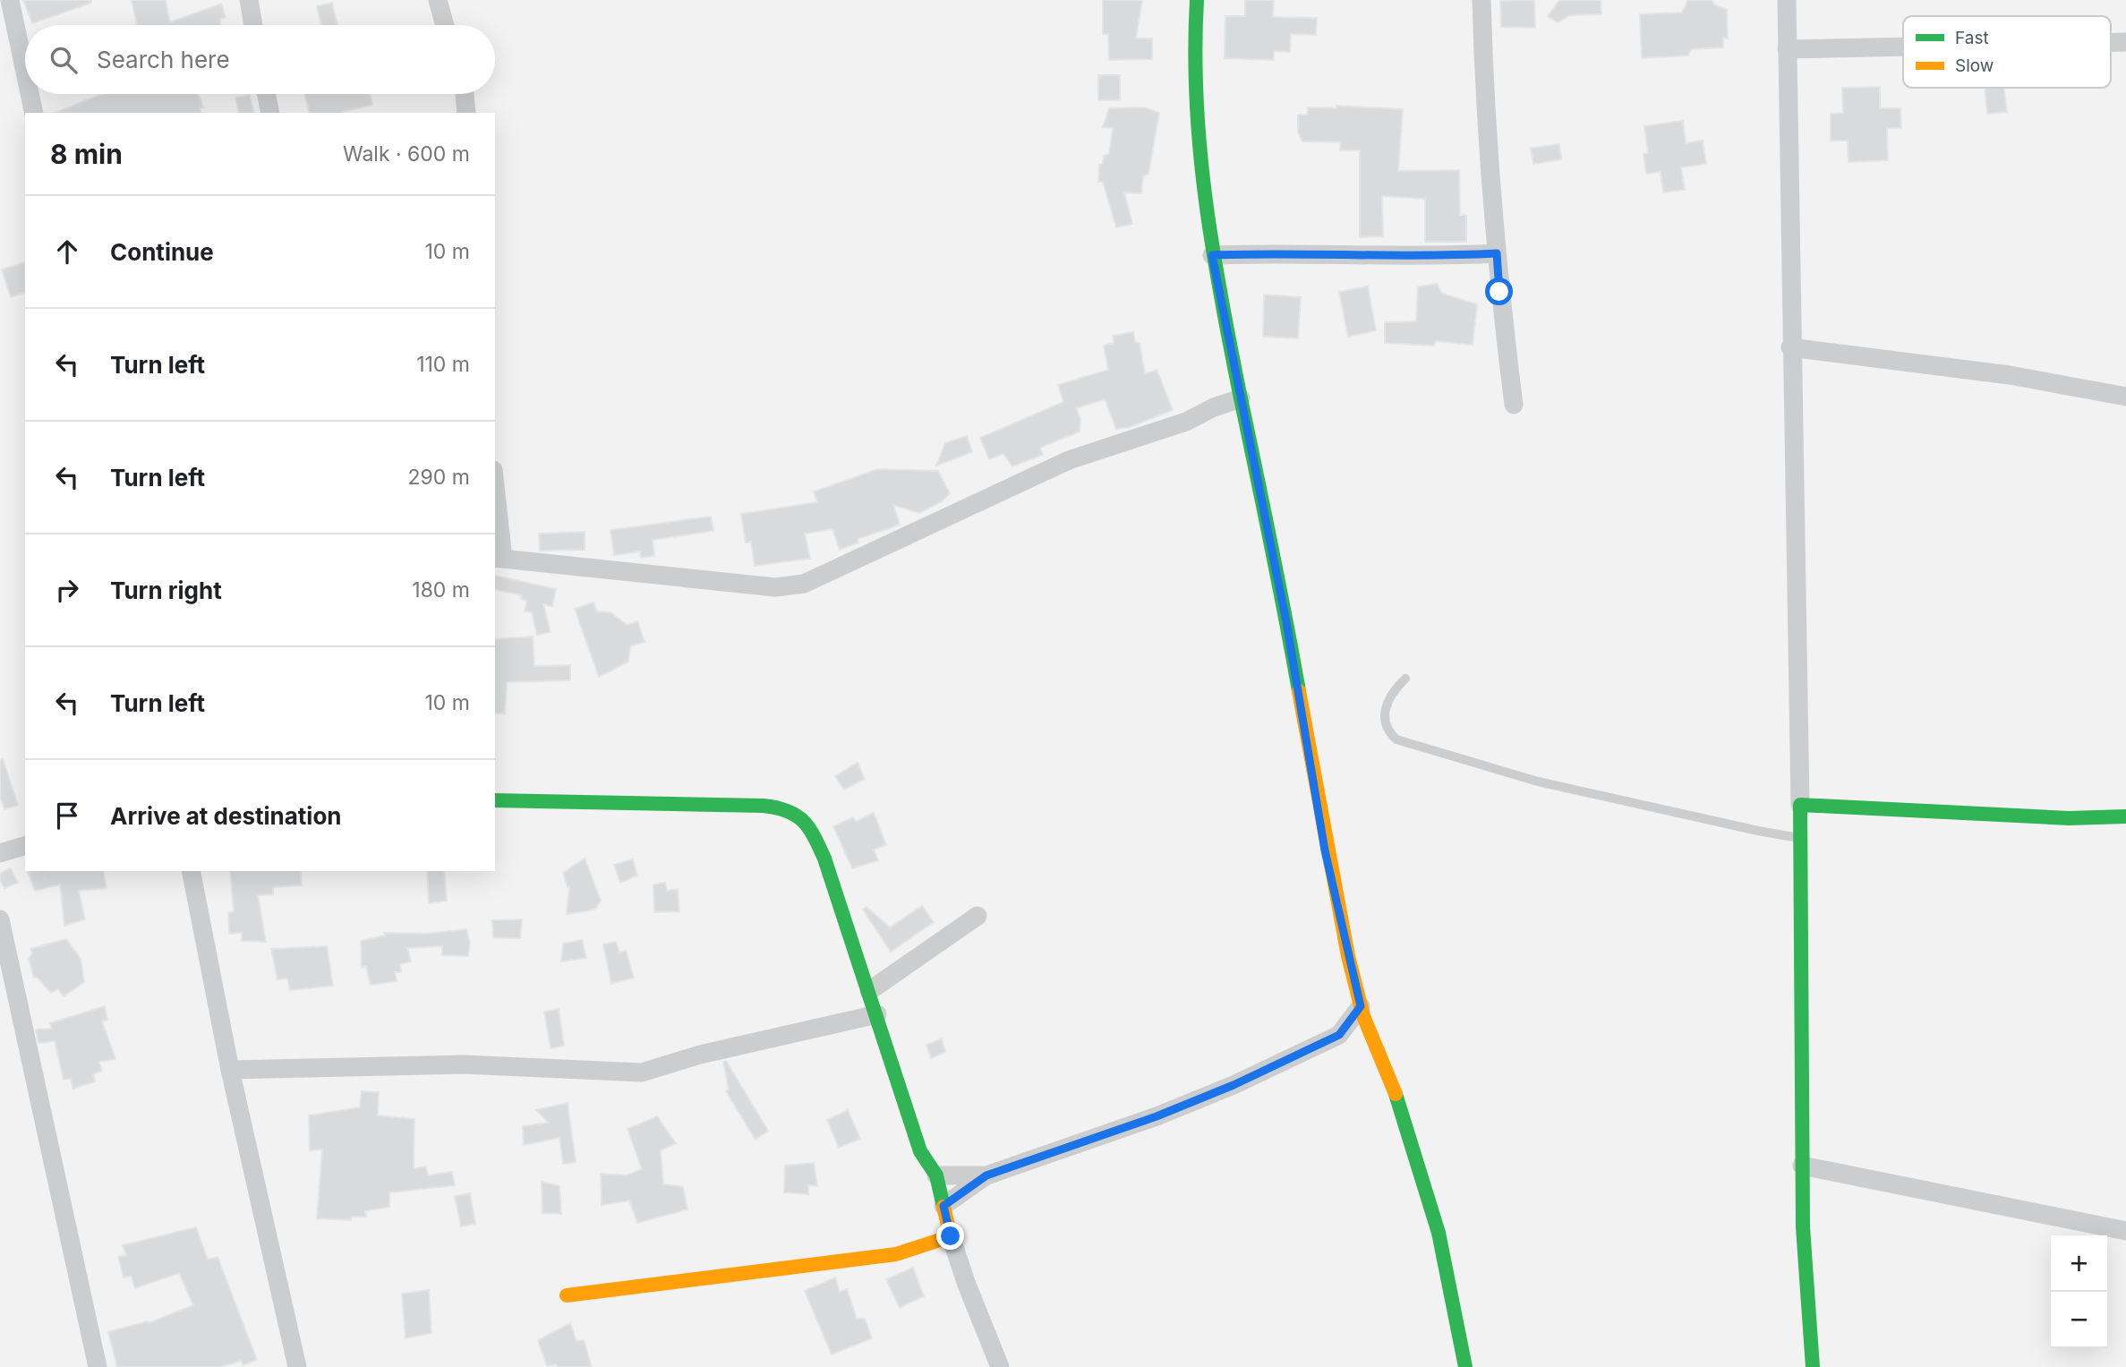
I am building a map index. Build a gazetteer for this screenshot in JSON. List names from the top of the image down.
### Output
{
  "legend": ["Fast", "Slow"],
  "page": {
    "search": "Search here",
    "heading": ["8 min", "Walk · 600 m"],
    "list": [
      ["Continue", "10 m"],
      ["Turn left", "110 m"],
      ["Turn left", "290 m"],
      ["Turn right", "180 m"],
      ["Turn left", "10 m"],
      "Arrive at destination"
    ],
    "map_buttons": ["+", "−"]
  }
}
